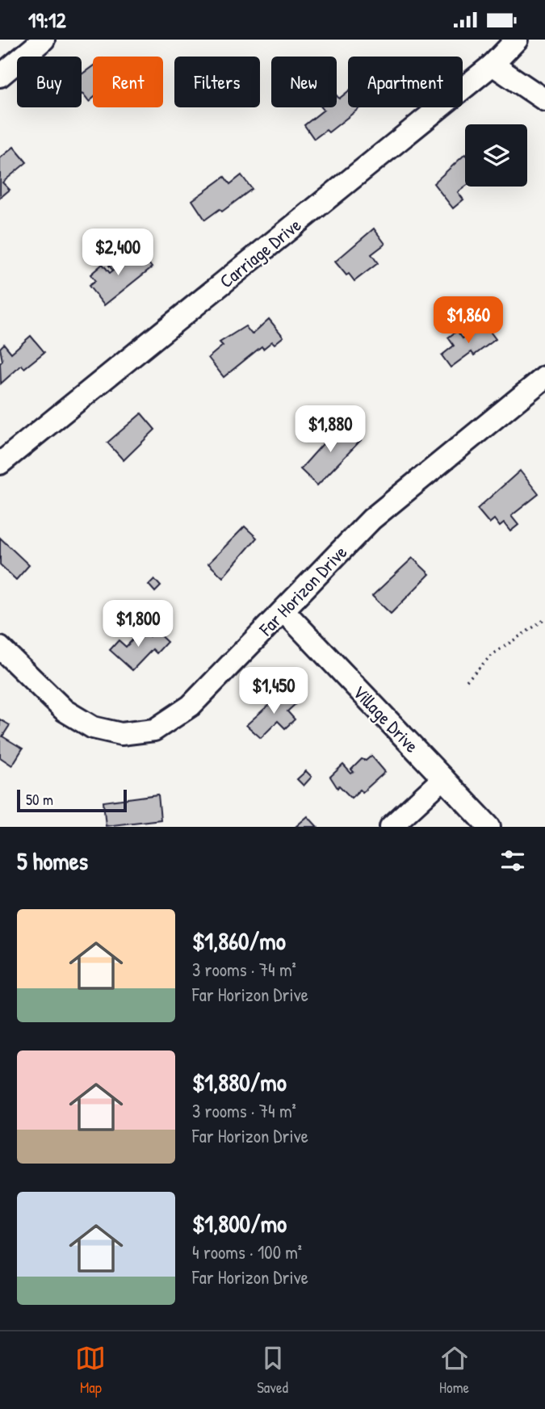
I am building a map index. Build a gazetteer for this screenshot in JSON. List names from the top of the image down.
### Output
{
  "streets": {
    "street": ["Carriage Drive", "Far Horizon Drive", "Village Drive"]
  },
  "crossings": [
    ["Far Horizon Drive", "Village Drive"]
  ],
  "scale_bar": "50 m",
  "page": {
    "status": "19:12",
    "chip": [
      "Buy",
      "Rent",
      "Filters",
      "New",
      "Apartment"
    ],
    "price": [
      "$2,400",
      "$1,860",
      "$1,880",
      "$1,800",
      "$1,450"
    ],
    "scale": "50 m",
    "heading": "5 homes",
    "list": [
      {
        "name": "$1,860/mo",
        "note": "3 rooms · 74 m² · Far Horizon Drive"
      },
      {
        "name": "$1,880/mo",
        "note": "3 rooms · 74 m² · Far Horizon Drive"
      },
      {
        "name": "$1,800/mo",
        "note": "4 rooms · 100 m² · Far Horizon Drive"
      }
    ],
    "tabs": ["Map", "Saved", "Home"]
  }
}
